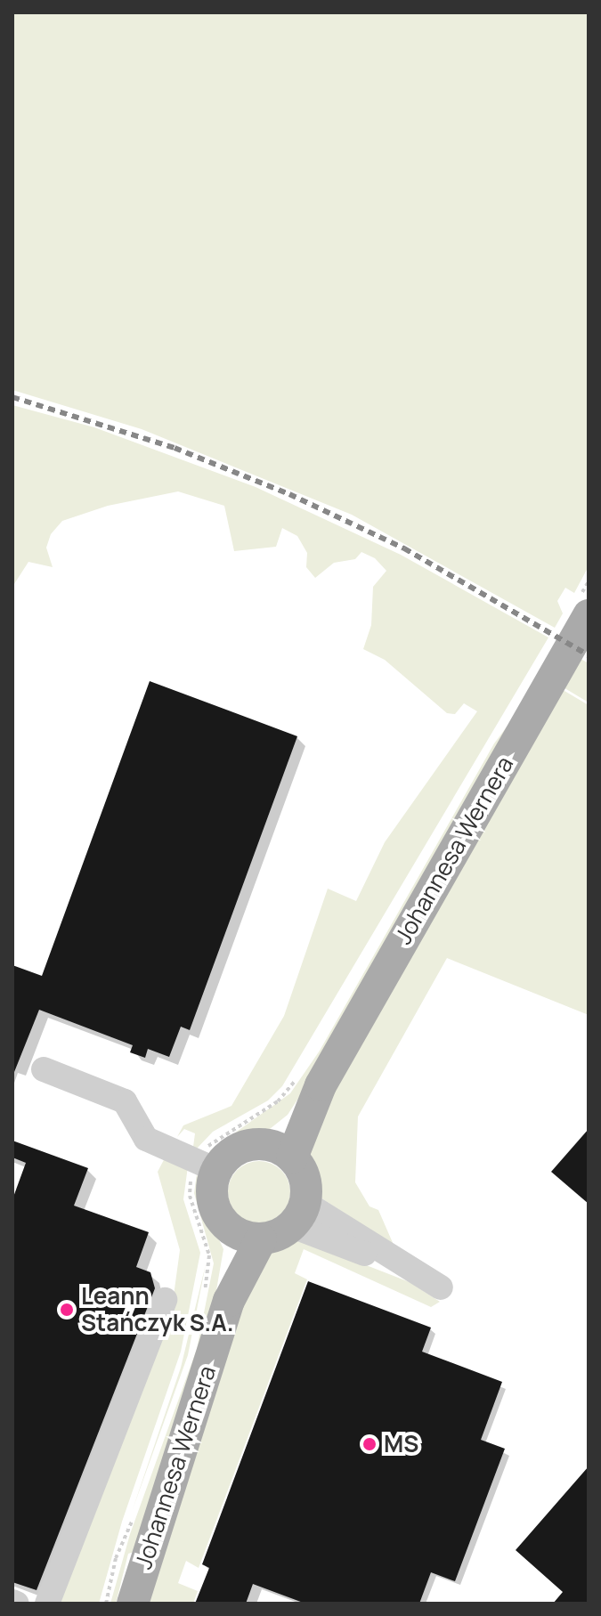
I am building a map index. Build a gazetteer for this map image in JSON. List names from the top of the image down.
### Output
{
  "streets": {
    "main road": ["Johannesa Wernera"]
  },
  "places": ["Leann Stańczyk S.A.", "MS"]
}
